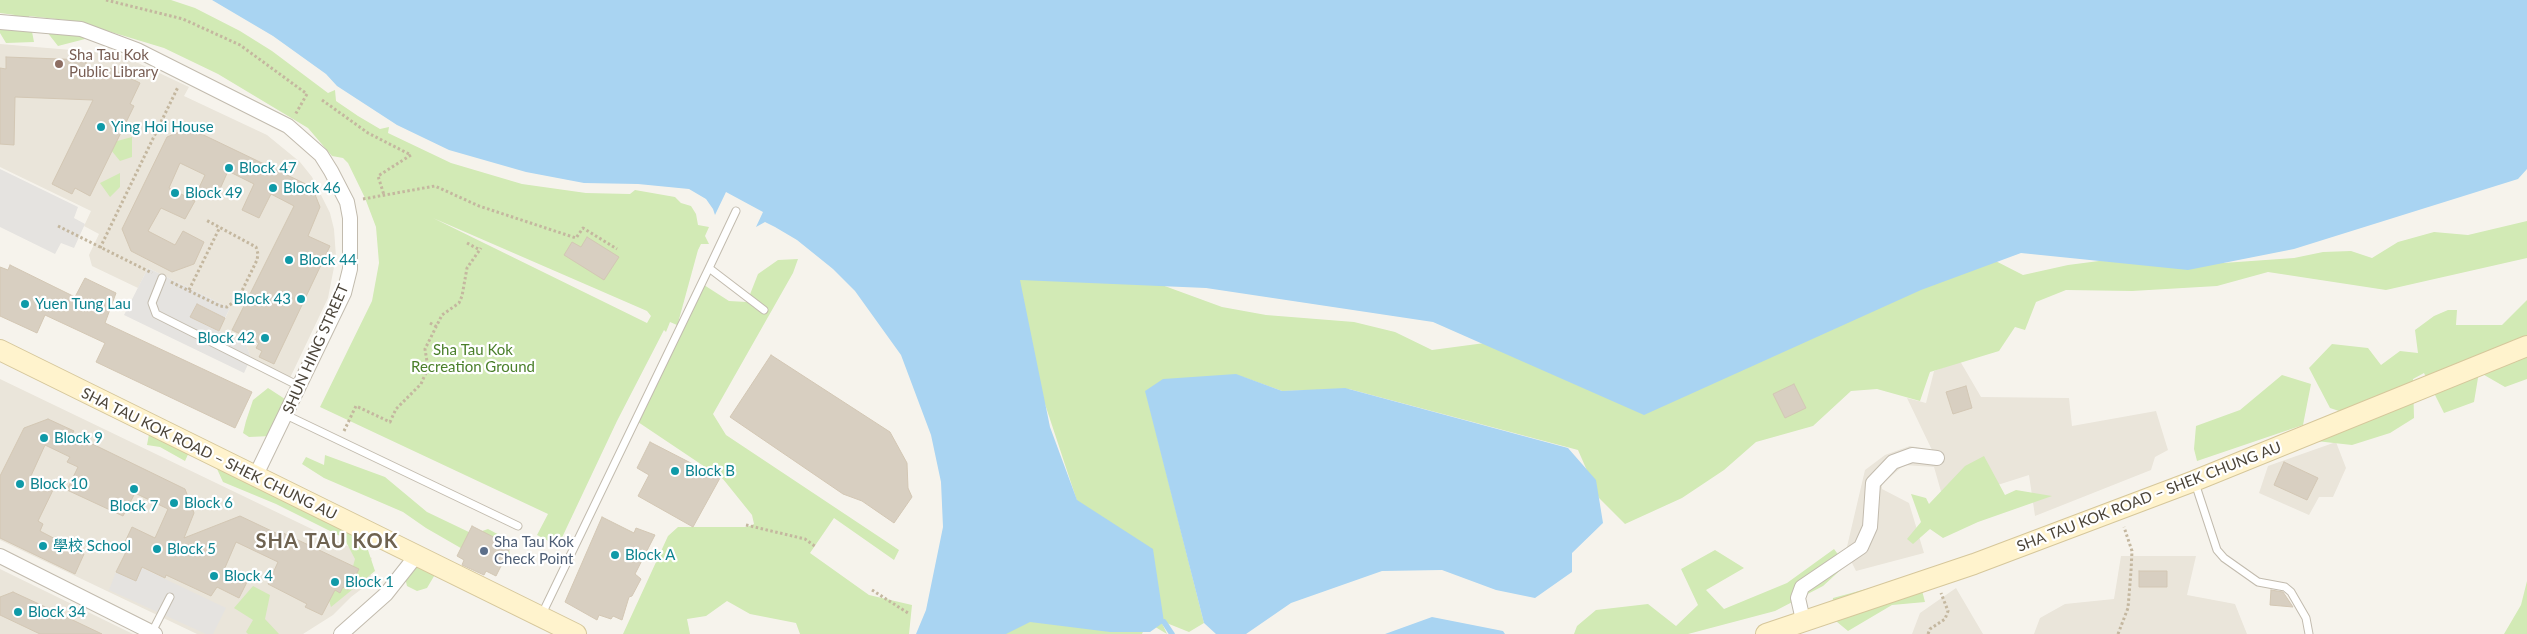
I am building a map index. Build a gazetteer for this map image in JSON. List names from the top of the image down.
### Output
{
  "streets": {
    "main road": ["SHA TAU KOK ROAD – SHEK CHUNG AU"],
    "street": ["SHUN HING STREET"]
  },
  "crossings": [
    ["SHUN HING STREET", "SHA TAU KOK ROAD – SHEK CHUNG AU"]
  ],
  "districts": ["SHA TAU KOK"],
  "parks": ["Sha Tau Kok Recreation Ground"],
  "places": [
    "Sha Tau Kok Public Library",
    "Ying Hoi House",
    "Block 47",
    "Block 46",
    "Block 49",
    "Block 44",
    "Block 43",
    "Yuen Tung Lau",
    "Block 42",
    "Block 9",
    "Block B",
    "Block 10",
    "Block 7",
    "Block 6",
    "學校 School",
    "Block 5",
    "Sha Tau Kok Check Point",
    "Block A",
    "Block 4",
    "Block 1",
    "Block 34"
  ]
}
